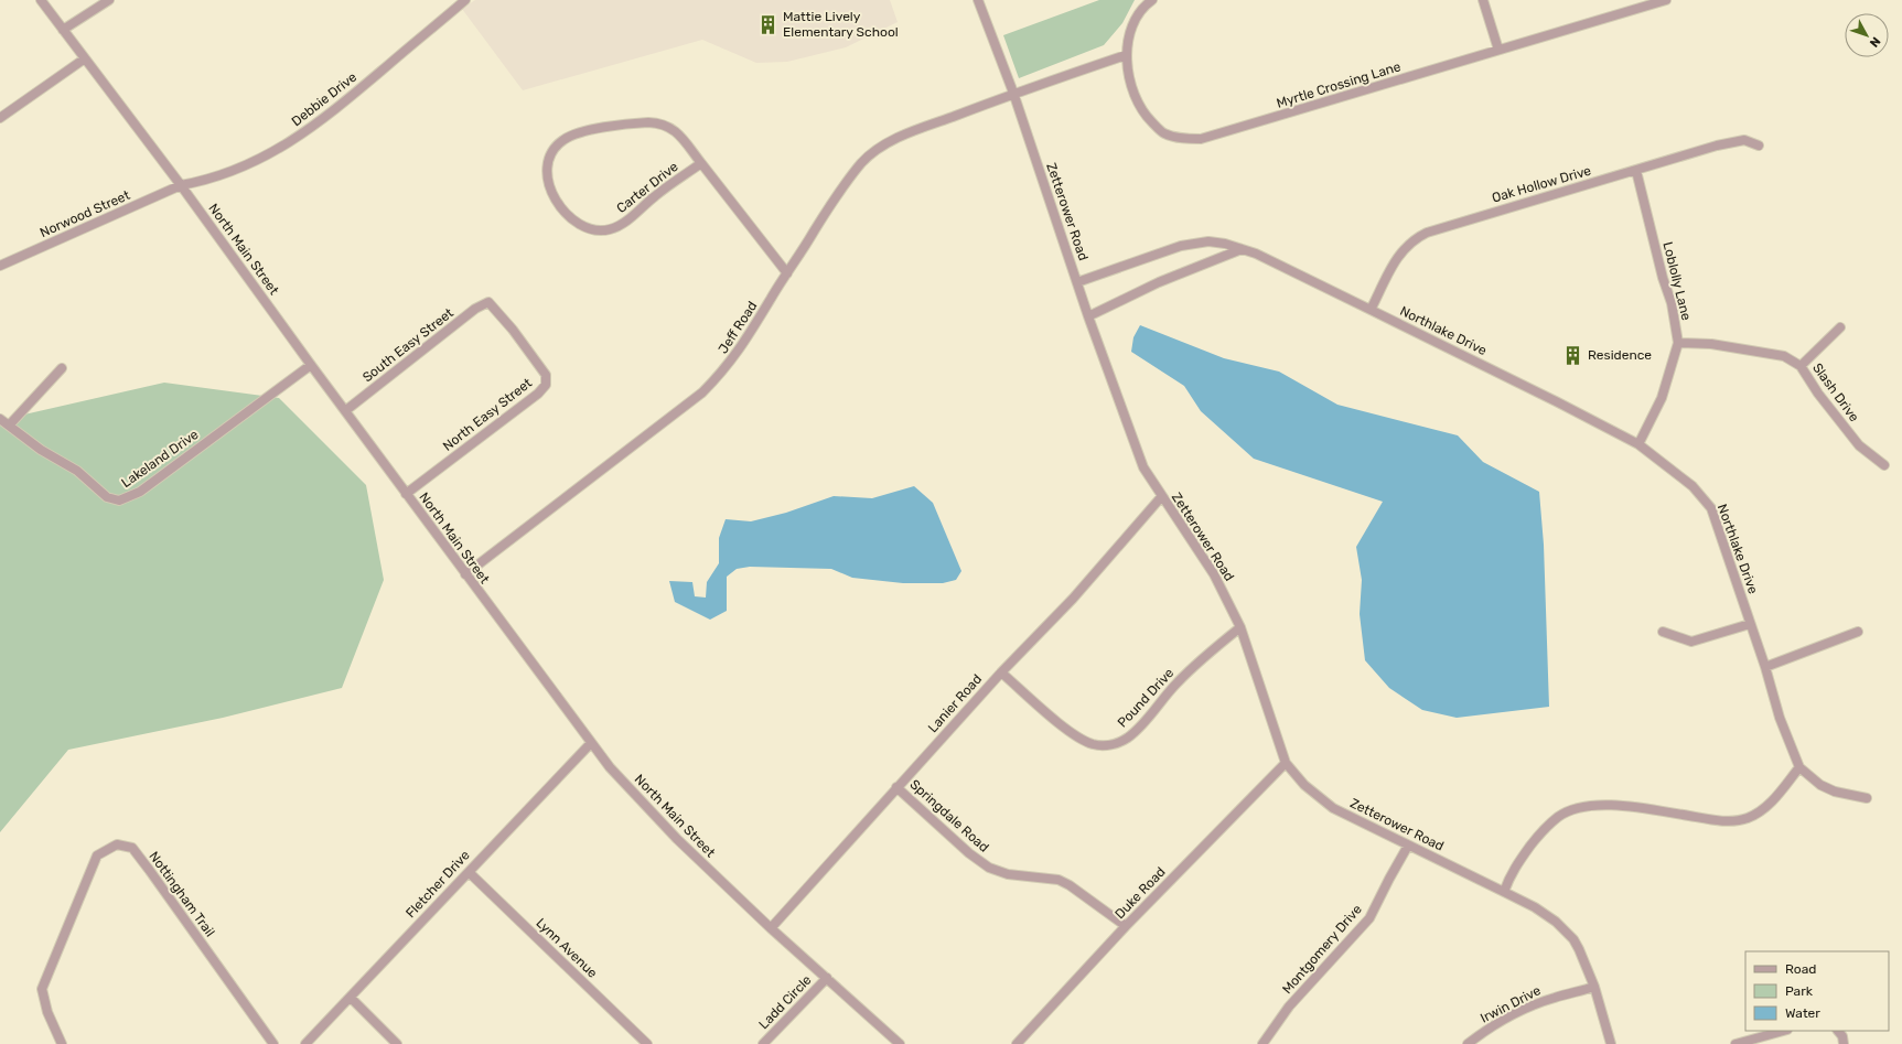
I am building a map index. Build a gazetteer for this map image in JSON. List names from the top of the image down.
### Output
{
  "streets": {
    "street": [
      "Myrtle Crossing Lane",
      "Debbie Drive",
      "Oak Hollow Drive",
      "Carter Drive",
      "Zetterower Road",
      "Norwood Street",
      "North Main Street",
      "Loblolly Lane",
      "Jeff Road",
      "Northlake Drive",
      "South Easy Street",
      "Slash Drive",
      "North Easy Street",
      "Lakeland Drive",
      "Pound Drive",
      "Lanier Road",
      "Springdale Road",
      "Fletcher Drive",
      "Duke Road",
      "Nottingham Trail",
      "Lynn Avenue",
      "Montgomery Drive",
      "Ladd Circle",
      "Irwin Drive"
    ]
  },
  "crossings": [
    ["Myrtle Crossing Lane", "Jeff Road"],
    ["Debbie Drive", "Norwood Street"],
    ["Debbie Drive", "North Main Street"],
    ["Oak Hollow Drive", "Loblolly Lane"],
    ["Oak Hollow Drive", "Northlake Drive"],
    ["Carter Drive", "Jeff Road"],
    ["Zetterower Road", "Jeff Road"],
    ["Zetterower Road", "Northlake Drive"],
    ["Zetterower Road", "Pound Drive"],
    ["Zetterower Road", "Lanier Road"],
    ["Zetterower Road", "Duke Road"],
    ["Zetterower Road", "Montgomery Drive"],
    ["Zetterower Road", "Irwin Drive"],
    ["Norwood Street", "North Main Street"],
    ["North Main Street", "Jeff Road"],
    ["North Main Street", "South Easy Street"],
    ["North Main Street", "North Easy Street"],
    ["North Main Street", "Lakeland Drive"],
    ["North Main Street", "Lanier Road"],
    ["North Main Street", "Fletcher Drive"],
    ["North Main Street", "Ladd Circle"],
    ["Loblolly Lane", "Northlake Drive"],
    ["Loblolly Lane", "Slash Drive"],
    ["South Easy Street", "North Easy Street"],
    ["Pound Drive", "Lanier Road"],
    ["Lanier Road", "Springdale Road"],
    ["Springdale Road", "Duke Road"],
    ["Fletcher Drive", "Lynn Avenue"]
  ],
  "places": {
    "building": ["Mattie Lively Elementary School", "Residence"]
  },
  "legend": ["Road", "Park", "Water"],
  "north": "bottom right"
}
